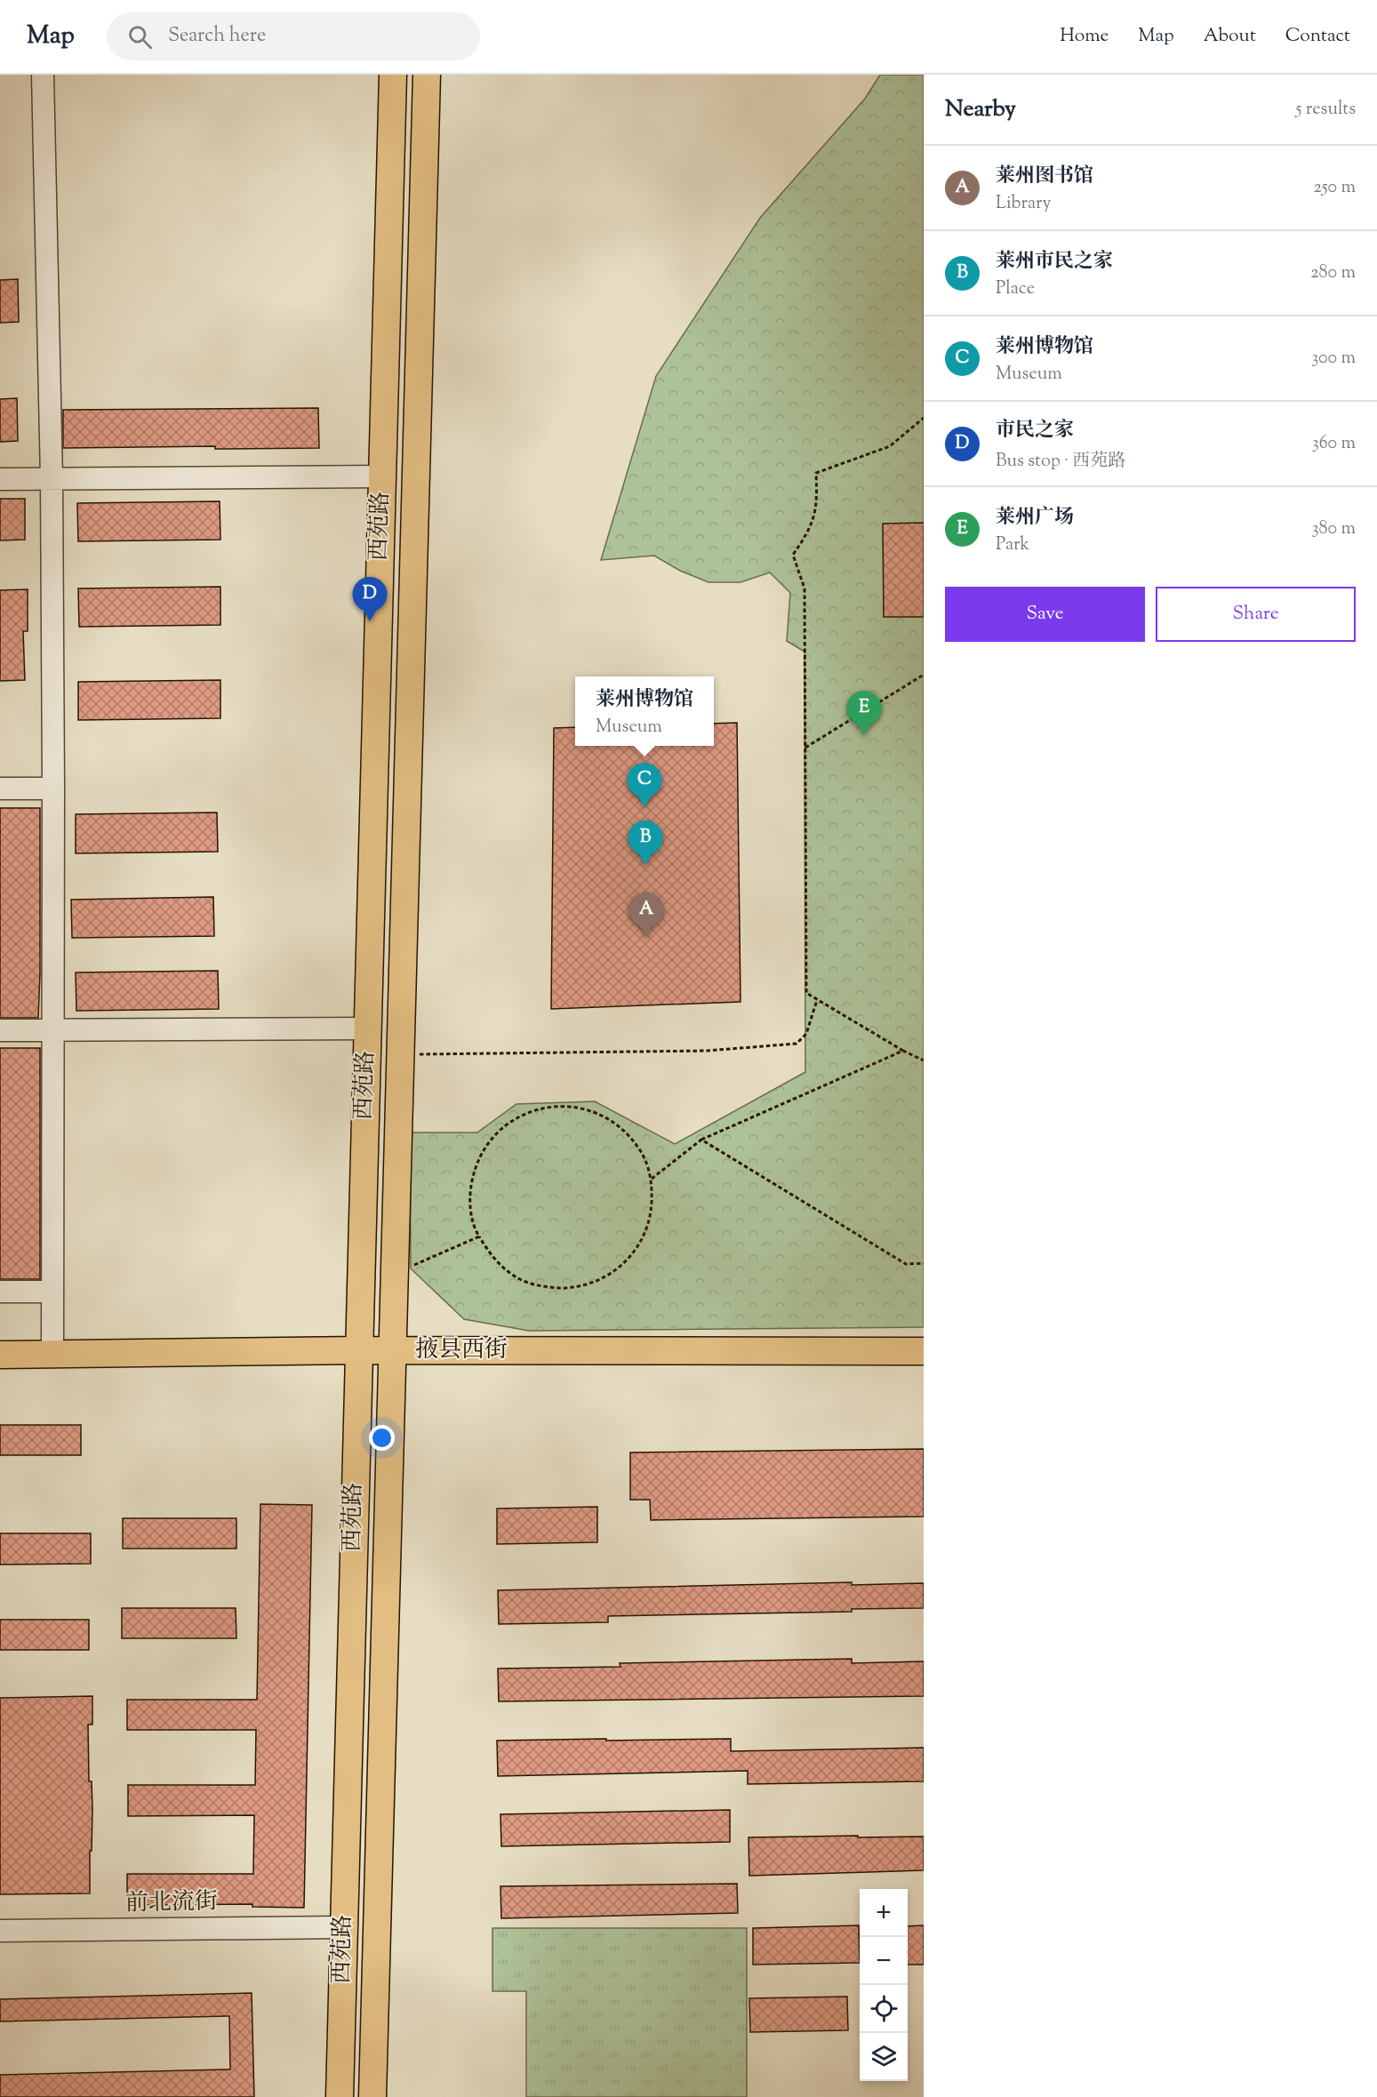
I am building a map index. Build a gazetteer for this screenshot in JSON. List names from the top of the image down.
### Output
{
  "streets": {
    "main road": ["西苑路", "掖县西街"],
    "street": ["前北流街"]
  },
  "crossings": [
    ["西苑路", "掖县西街"],
    ["西苑路", "前北流街"]
  ],
  "page": {
    "header": "Map",
    "search": "Search here",
    "nav": [
      "Home",
      "Map",
      "About",
      "Contact"
    ],
    "heading": ["Nearby", "5 results"],
    "list": [
      {
        "mark": "A",
        "name": "莱州图书馆",
        "note": "Library",
        "value": "250 m"
      },
      {
        "mark": "B",
        "name": "莱州市民之家",
        "note": "Place",
        "value": "280 m"
      },
      {
        "mark": "C",
        "name": "莱州博物馆",
        "note": "Museum",
        "value": "300 m"
      },
      {
        "mark": "D",
        "name": "市民之家",
        "note": "Bus stop · 西苑路",
        "value": "360 m"
      },
      {
        "mark": "E",
        "name": "莱州广场",
        "note": "Park",
        "value": "380 m"
      }
    ],
    "buttons": ["Save", "Share"],
    "pins": [
      "D",
      "E",
      "C",
      "B",
      "A"
    ],
    "popup": ["莱州博物馆", "Museum"],
    "map_buttons": ["+", "−"]
  }
}
